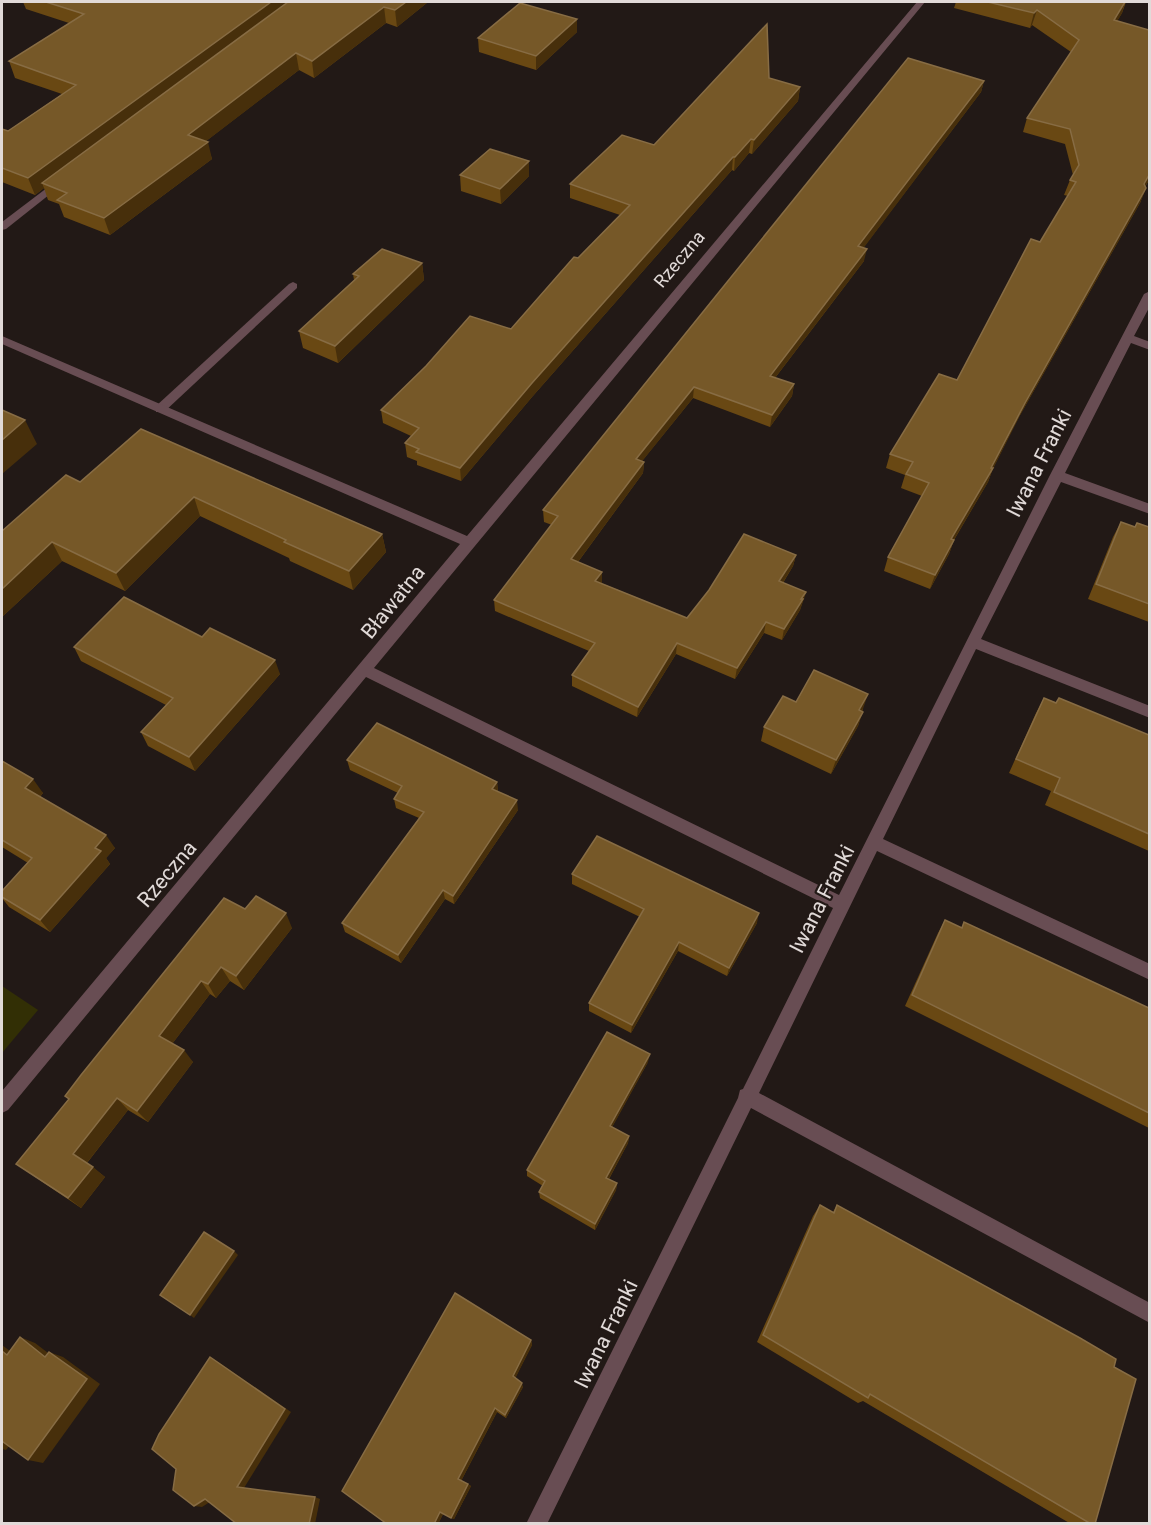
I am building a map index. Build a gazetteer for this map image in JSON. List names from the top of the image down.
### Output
{
  "streets": {
    "street": ["Rzeczna", "Iwana Franki", "Bławatna"]
  },
  "crossings": [
    ["Rzeczna", "Bławatna"],
    ["Iwana Franki", "Bławatna"]
  ]
}
